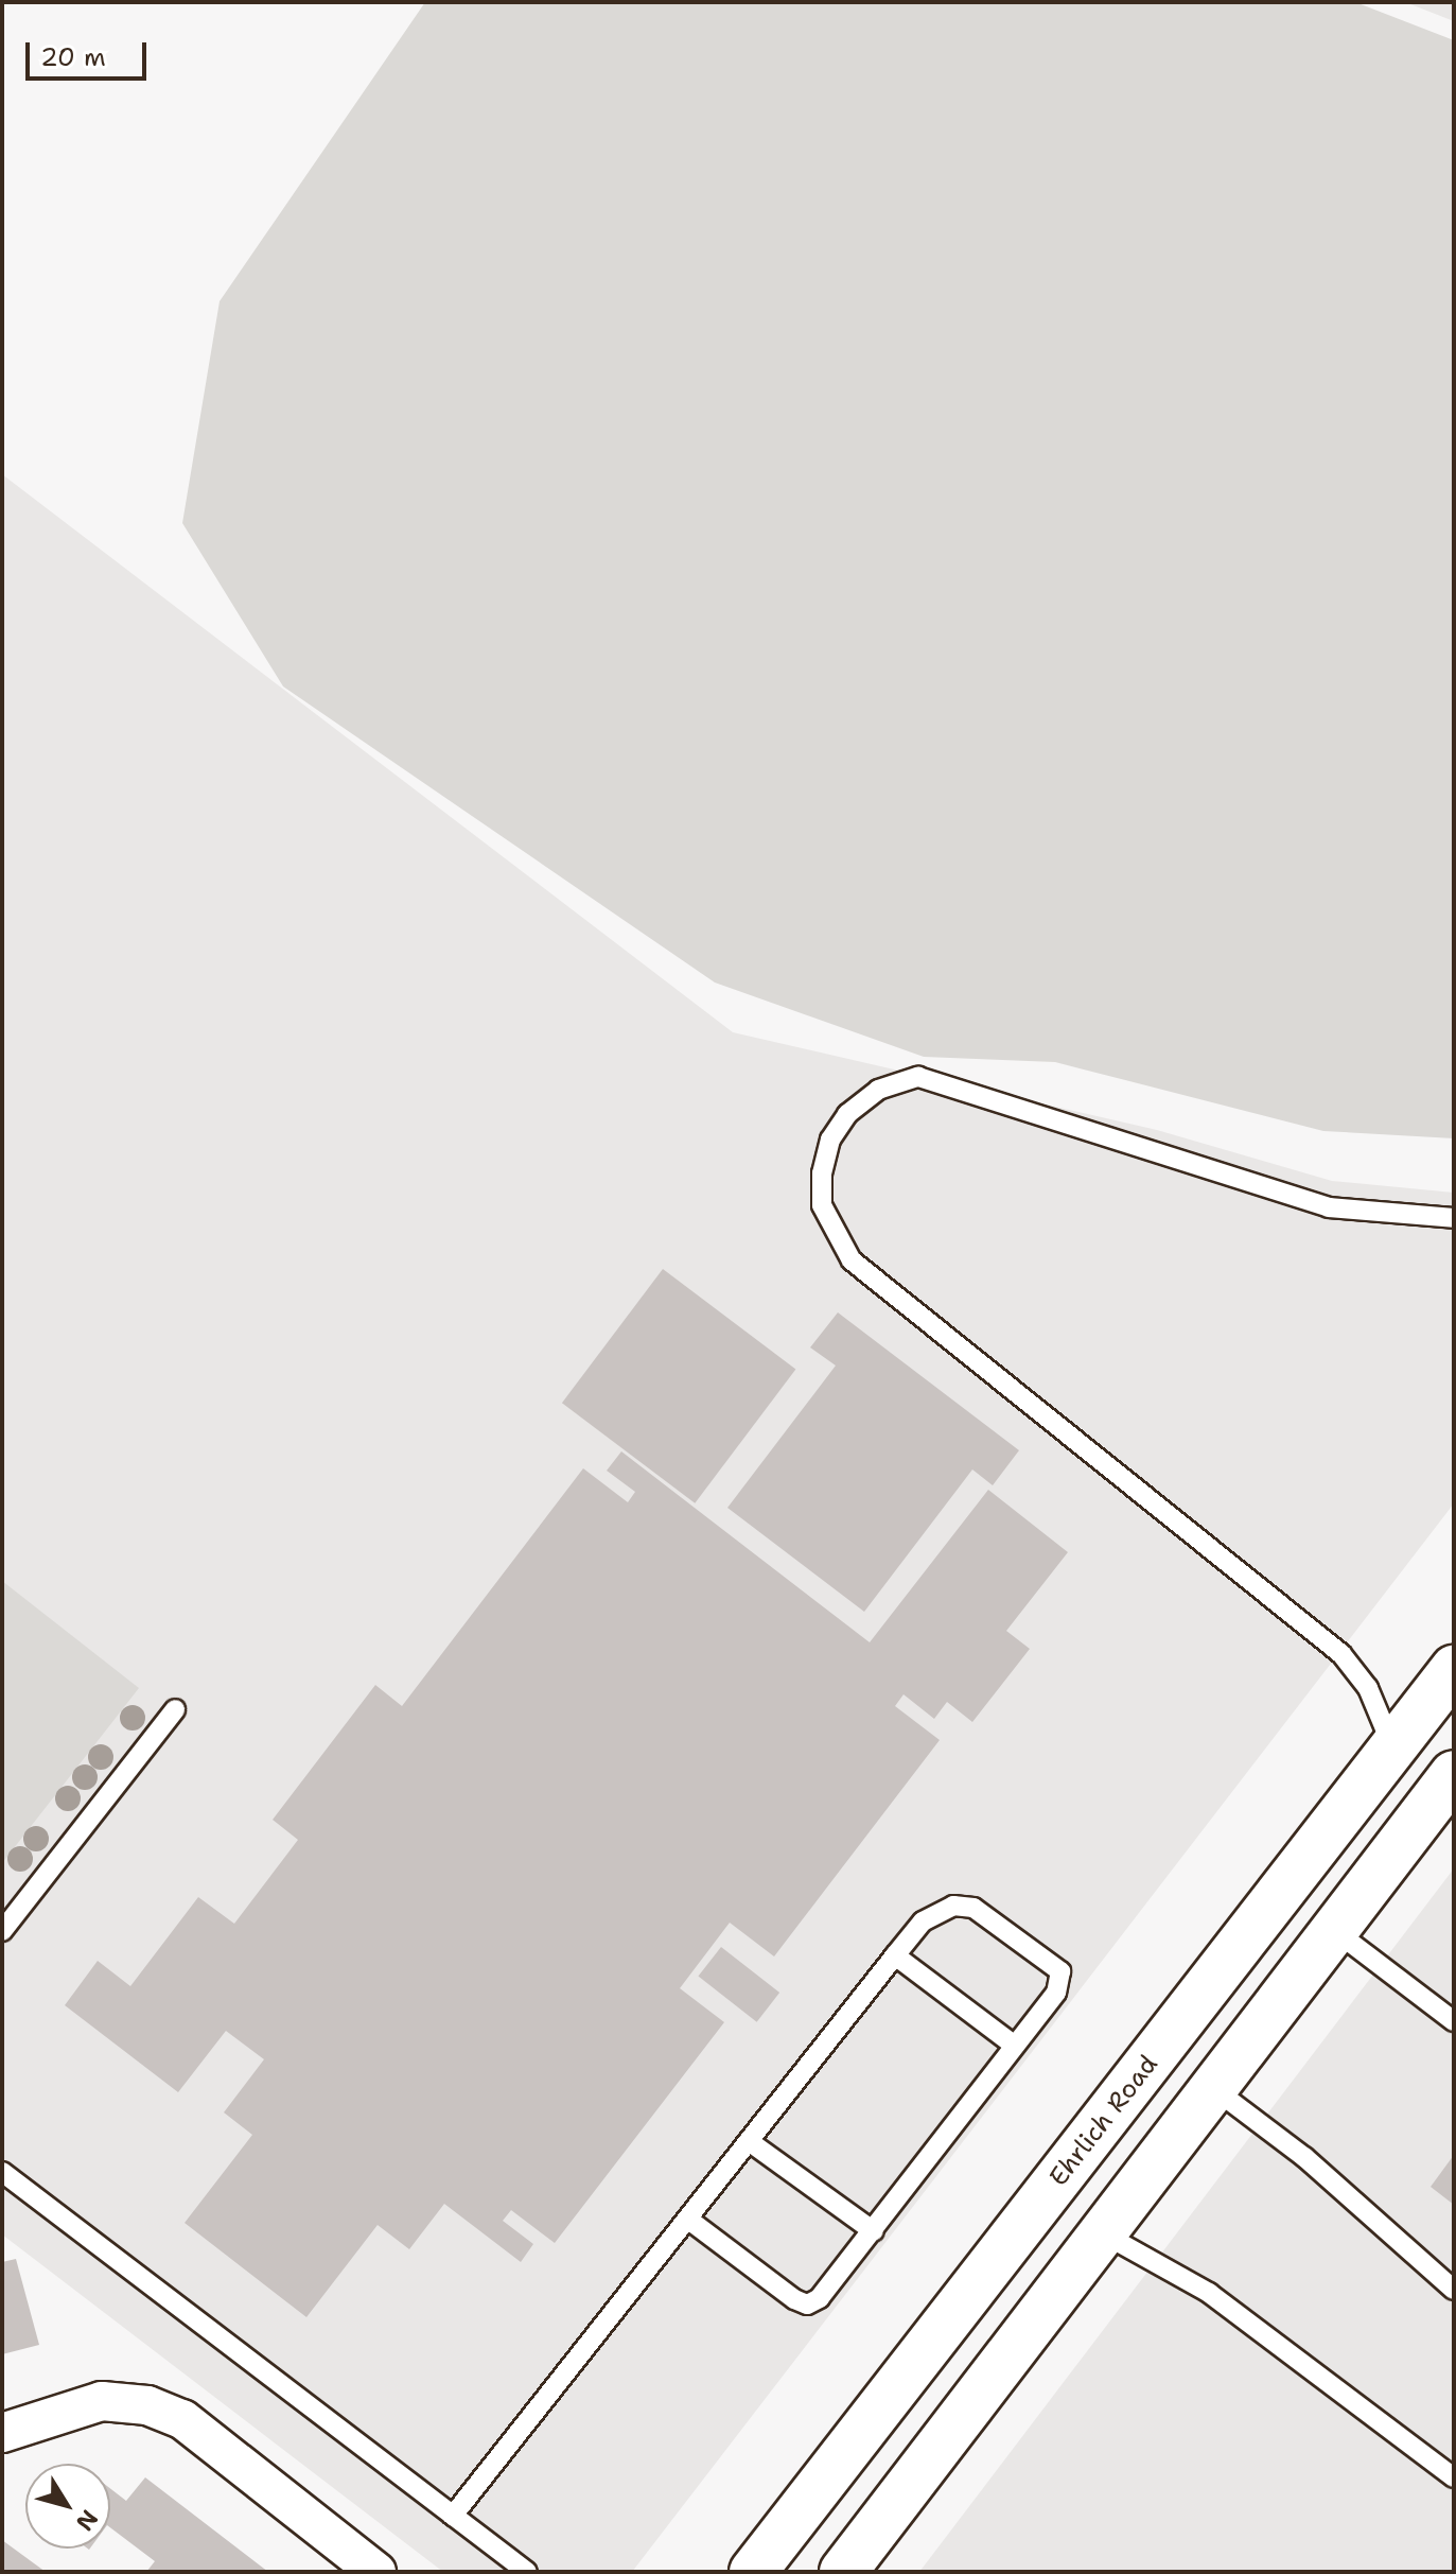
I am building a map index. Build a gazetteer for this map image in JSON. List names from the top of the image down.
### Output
{
  "streets": {
    "main road": ["Ehrlich Road"]
  },
  "scale_bar": "20 m",
  "north": "bottom right"
}
